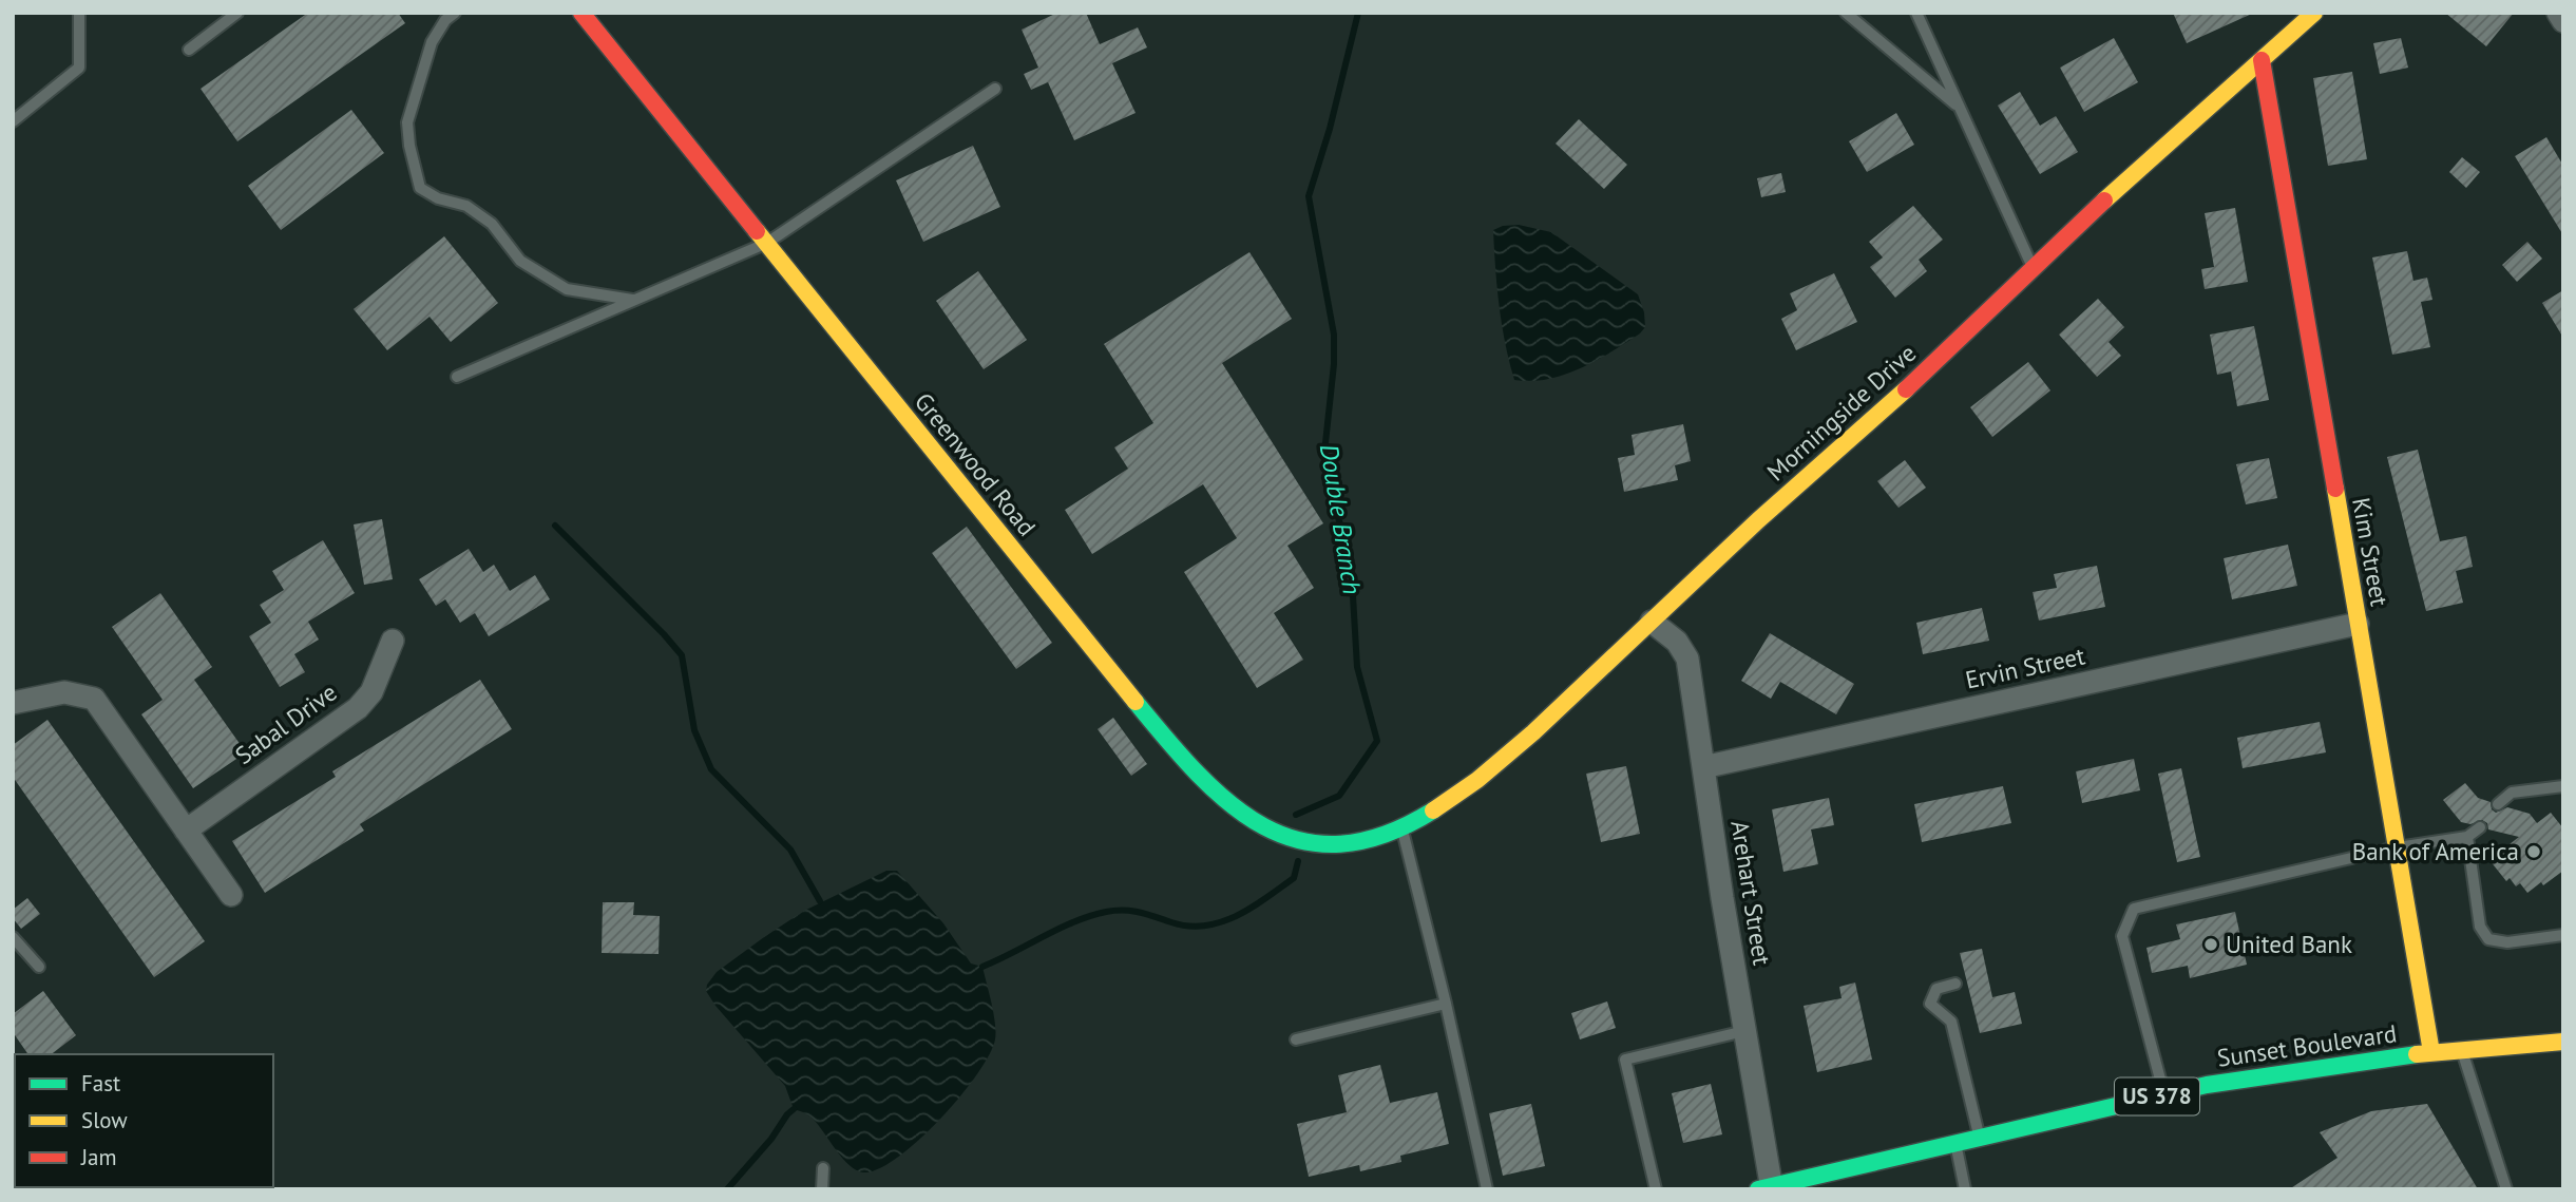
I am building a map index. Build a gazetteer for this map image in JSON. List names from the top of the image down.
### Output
{
  "streets": {
    "street": [
      "Morningside Drive",
      "Greenwood Road",
      "Kim Street",
      "Ervin Street",
      "Sabal Drive",
      "Arehart Street",
      "Sunset Boulevard",
      "US 378"
    ]
  },
  "crossings": [
    ["Morningside Drive", "Greenwood Road"],
    ["Morningside Drive", "Kim Street"],
    ["Morningside Drive", "Arehart Street"],
    ["Kim Street", "Ervin Street"],
    ["Kim Street", "Sunset Boulevard"],
    ["Ervin Street", "Arehart Street"],
    ["Arehart Street", "Sunset Boulevard"]
  ],
  "water": ["Double Branch"],
  "places": ["Bank of America", "United Bank"],
  "legend": ["Fast", "Slow", "Jam"]
}
